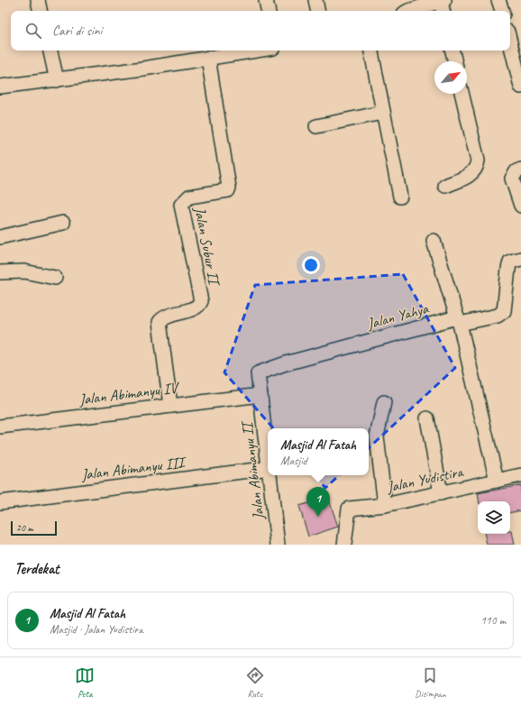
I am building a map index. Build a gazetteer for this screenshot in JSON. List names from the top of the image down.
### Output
{
  "streets": {
    "street": [
      "Jalan Subur II",
      "Jalan Yahya",
      "Jalan Abimanyu IV",
      "Jalan Abimanyu III",
      "Jalan Abimanyu II",
      "Jalan Yudistira"
    ]
  },
  "crossings": [
    ["Jalan Subur II", "Jalan Abimanyu IV"],
    ["Jalan Yahya", "Jalan Abimanyu IV"],
    ["Jalan Yahya", "Jalan Abimanyu II"],
    ["Jalan Abimanyu IV", "Jalan Abimanyu II"]
  ],
  "scale_bar": "20 m",
  "north": "top right",
  "page": {
    "search": "Cari di sini",
    "popup": ["Masjid Al Fatah", "Masjid"],
    "pins": "1",
    "scale": "20 m",
    "heading": "Terdekat",
    "list": [
      {
        "mark": "1",
        "name": "Masjid Al Fatah",
        "note": "Masjid · Jalan Yudistira",
        "value": "110 m"
      }
    ],
    "nav": ["Peta", "Rute", "Disimpan"]
  }
}
